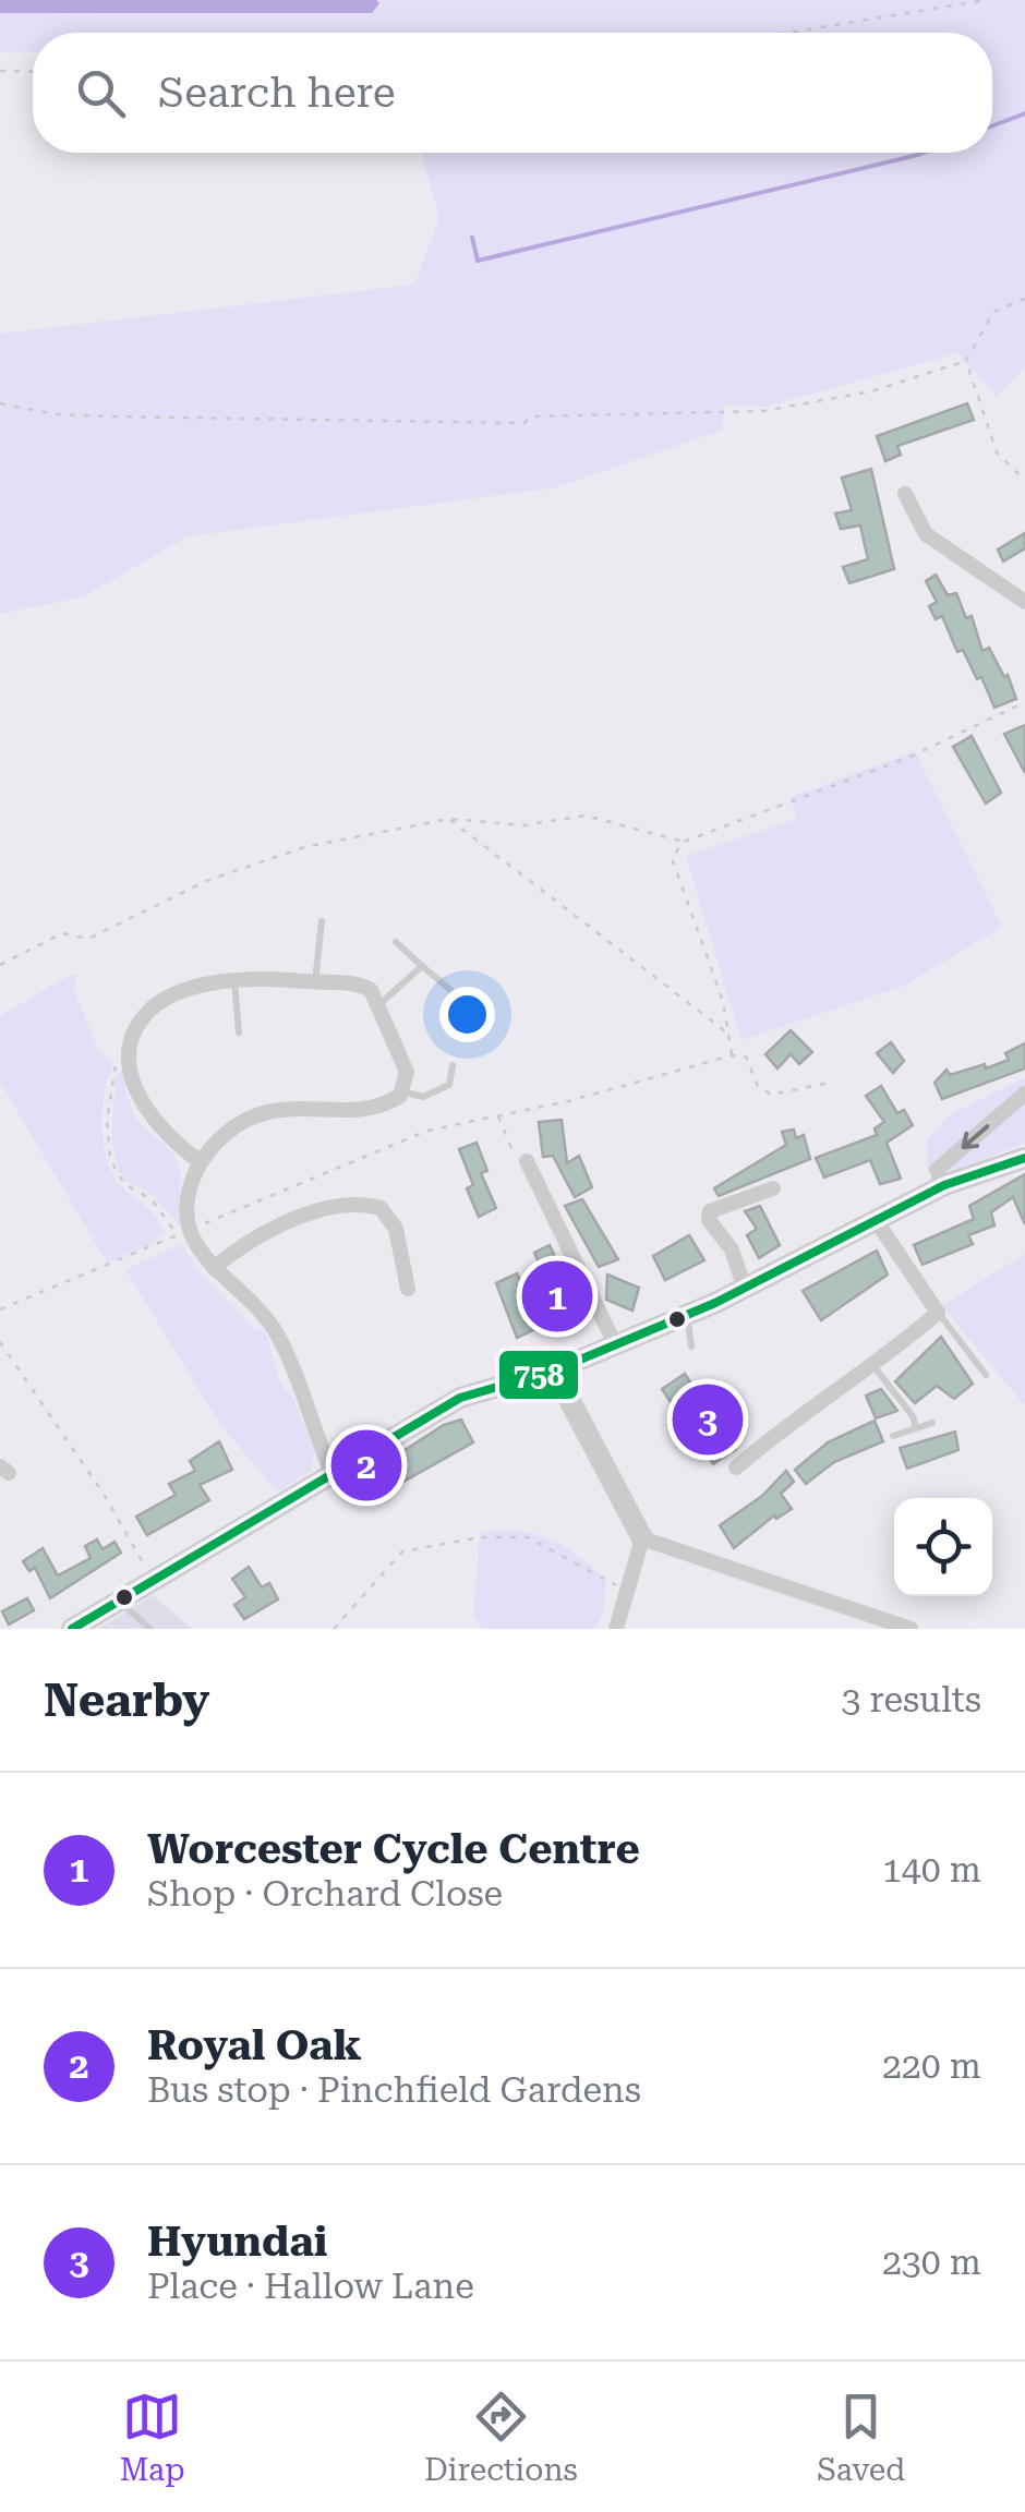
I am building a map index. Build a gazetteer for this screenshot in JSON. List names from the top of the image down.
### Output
{
  "lines": ["transit line 758"],
  "page": {
    "search": "Search here",
    "pins": ["1", "3", "2"],
    "heading": ["Nearby", "3 results"],
    "list": [
      {
        "mark": "1",
        "name": "Worcester Cycle Centre",
        "note": "Shop · Orchard Close",
        "value": "140 m"
      },
      {
        "mark": "2",
        "name": "Royal Oak",
        "note": "Bus stop · Pinchfield Gardens",
        "value": "220 m"
      },
      {
        "mark": "3",
        "name": "Hyundai",
        "note": "Place · Hallow Lane",
        "value": "230 m"
      }
    ],
    "nav": ["Map", "Directions", "Saved"]
  }
}
